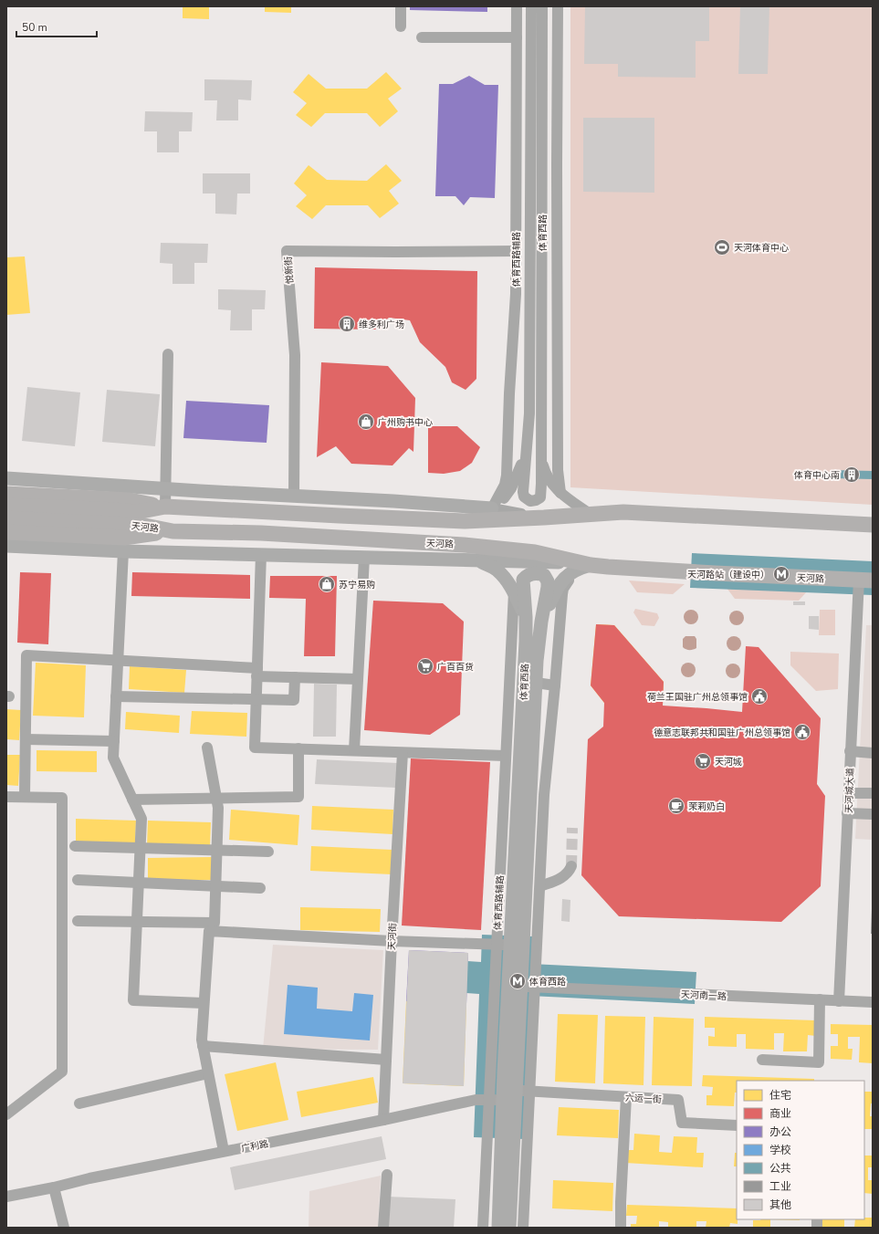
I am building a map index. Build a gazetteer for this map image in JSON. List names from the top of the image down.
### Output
{
  "streets": {
    "highway": ["天河路"],
    "main road": ["体育西路"],
    "street": [
      "体育西路辅路",
      "悦新街",
      "天河城大道",
      "天河街",
      "天河南一路",
      "六运一街",
      "广利路"
    ]
  },
  "crossings": [
    ["体育西路", "天河南一路"],
    ["体育西路", "六运一街"],
    ["体育西路", "广利路"],
    ["体育西路辅路", "悦新街"],
    ["体育西路辅路", "广利路"],
    ["天河路", "天河城大道"],
    ["天河城大道", "天河南一路"],
    ["天河街", "广利路"]
  ],
  "places": {
    "sports": ["天河体育中心"],
    "building": ["维多利广场", "体育中心南"],
    "shop": ["广州购书中心", "苏宁易购"],
    "metro station": ["天河路站（建设中）", "体育西路"],
    "supermarket": ["广百百货", "天河城"],
    "public building": ["荷兰王国驻广州总领事馆", "德意志联邦共和国驻广州总领事馆"],
    "cafe": ["茉莉奶白"]
  },
  "legend": [
    "住宅",
    "商业",
    "办公",
    "学校",
    "公共",
    "工业",
    "其他"
  ],
  "scale_bar": "50 m"
}
